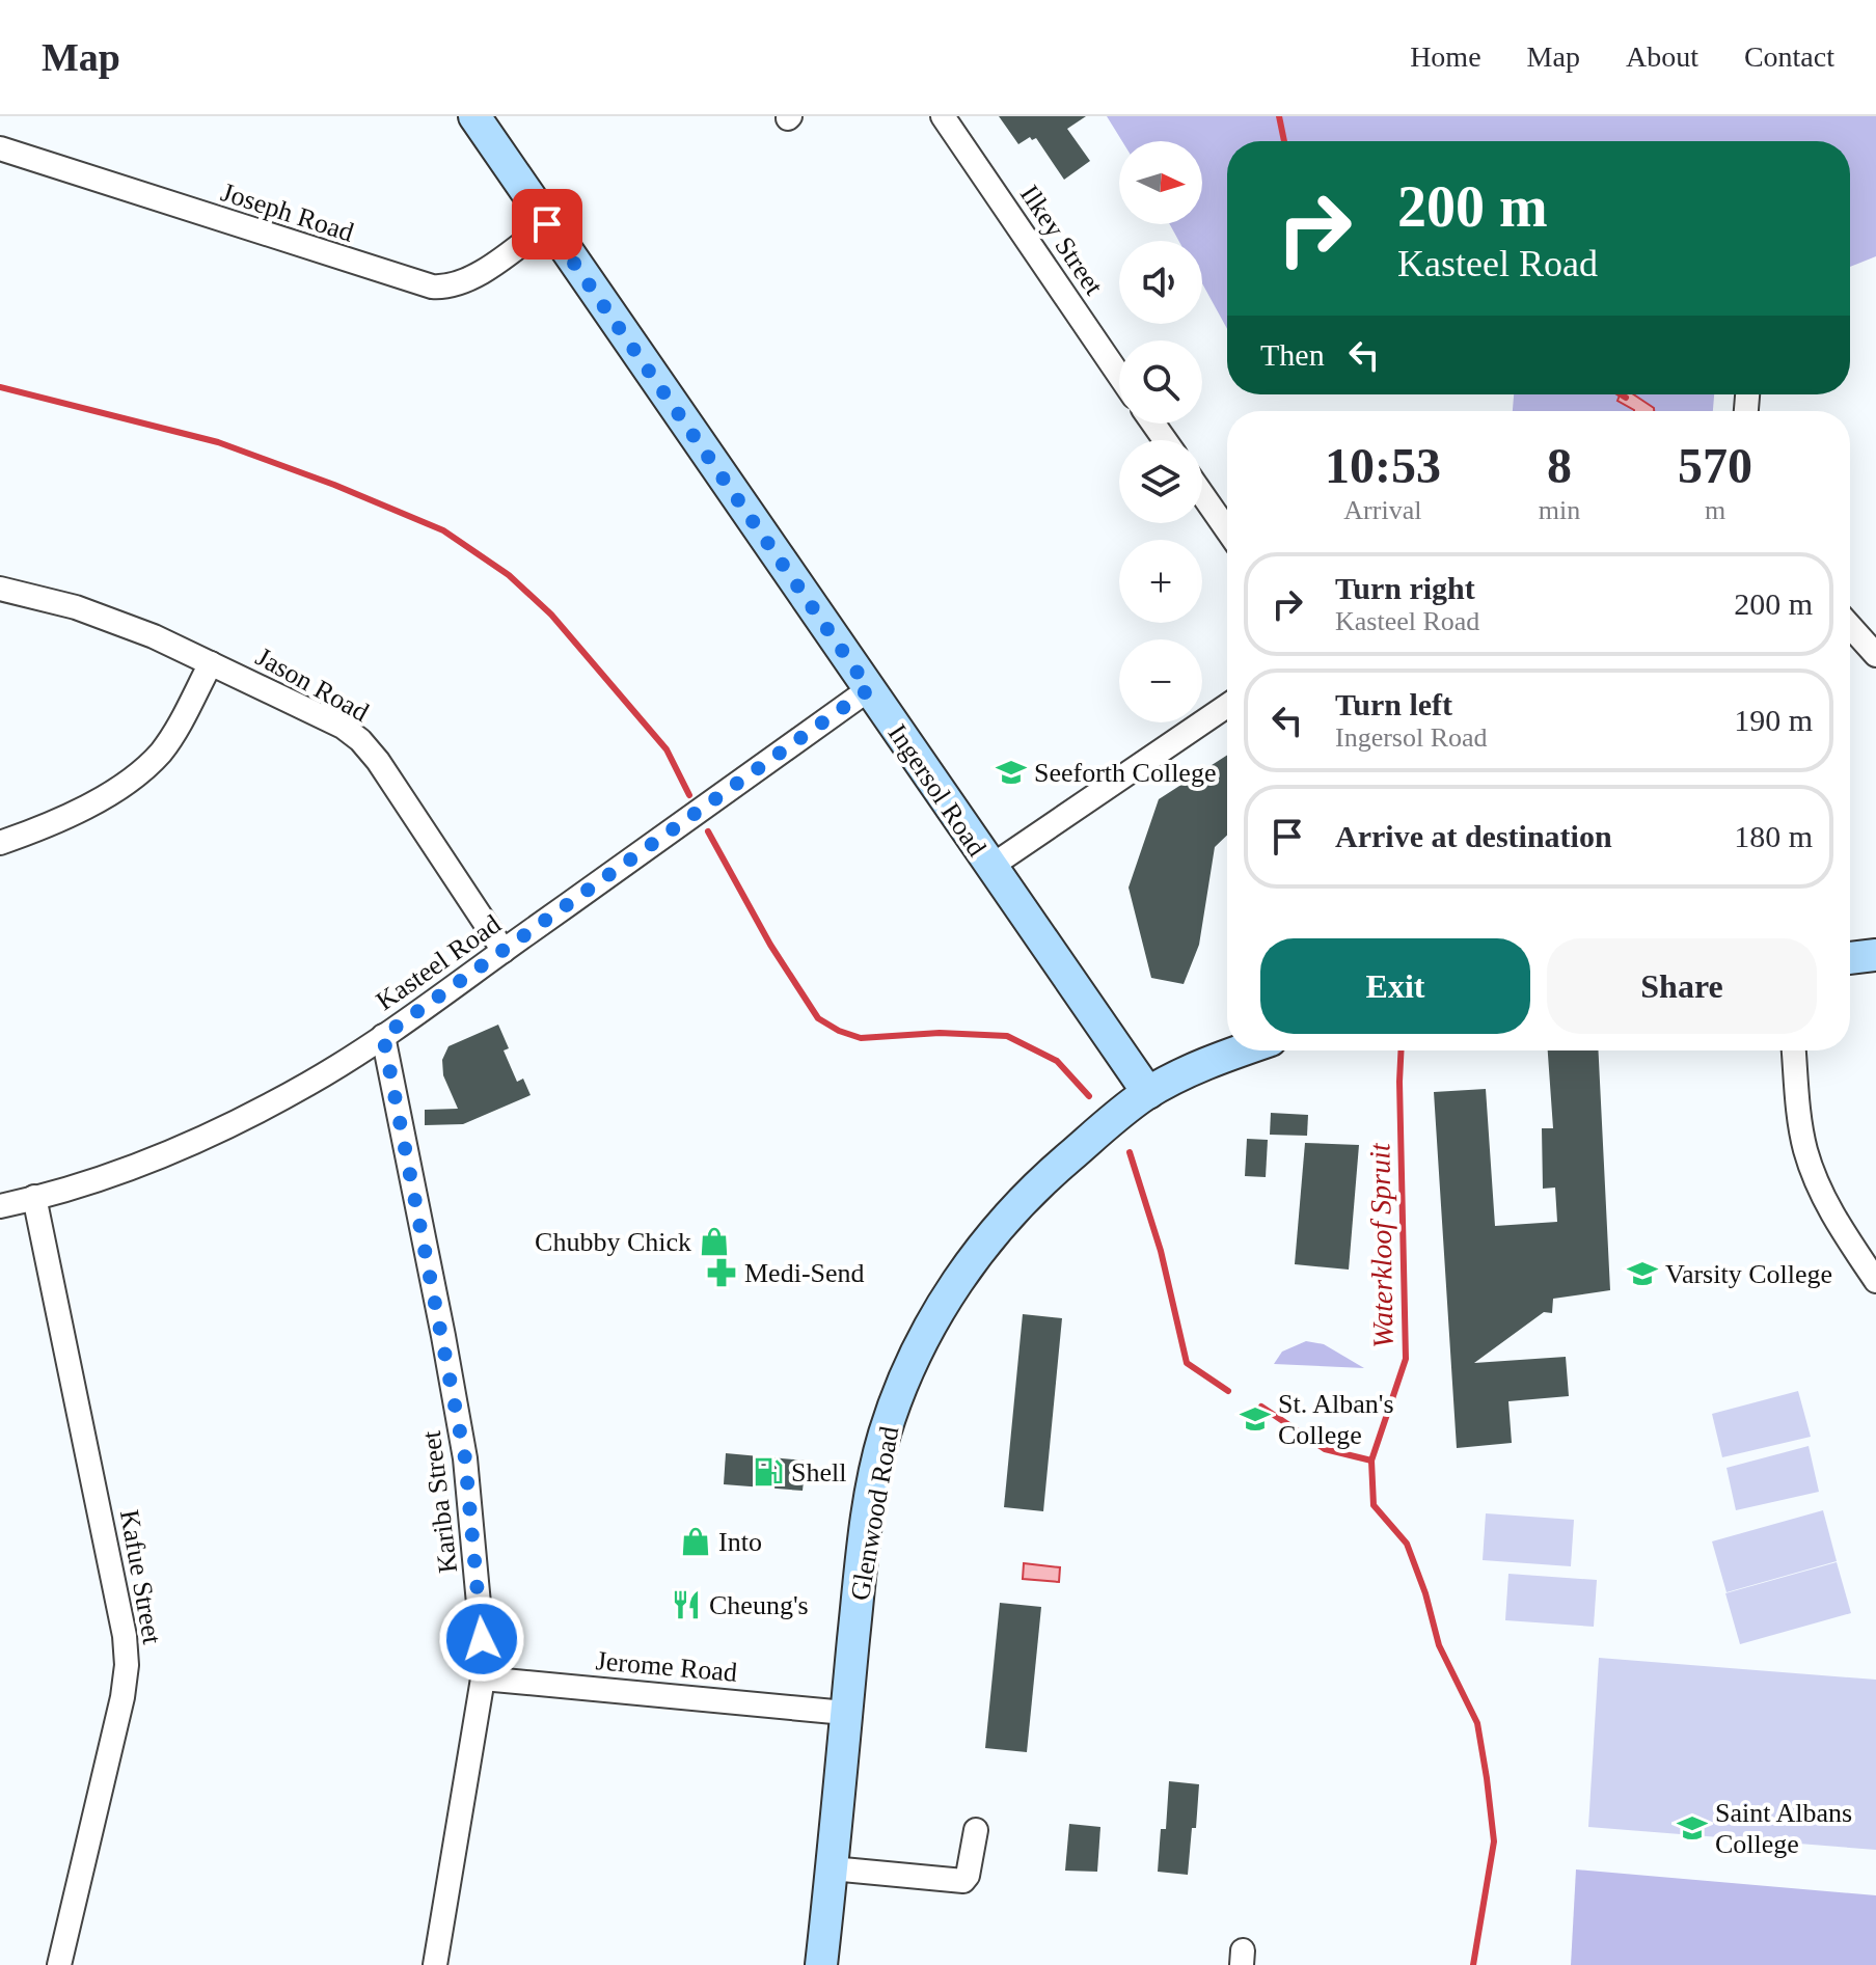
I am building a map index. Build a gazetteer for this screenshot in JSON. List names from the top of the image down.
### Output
{
  "streets": {
    "street": [
      "Joseph Road",
      "Ilkey Street",
      "Jason Road",
      "Ingersol Road",
      "Kasteel Road",
      "Kariba Street",
      "Glenwood Road",
      "Kafue Street",
      "Jerome Road"
    ]
  },
  "crossings": [
    ["Joseph Road", "Ingersol Road"],
    ["Jason Road", "Kasteel Road"],
    ["Ingersol Road", "Kasteel Road"],
    ["Ingersol Road", "Glenwood Road"],
    ["Kasteel Road", "Kariba Street"],
    ["Kasteel Road", "Kafue Street"],
    ["Kariba Street", "Jerome Road"],
    ["Glenwood Road", "Jerome Road"]
  ],
  "water": ["Waterkloof Spruit"],
  "places": {
    "school or university": [
      "Seeforth College",
      "Varsity College",
      "St. Alban's College",
      "Saint Albans College"
    ],
    "shop": ["Chubby Chick", "Into"],
    "pharmacy": ["Medi-Send"],
    "fuel station": ["Shell"],
    "restaurant": ["Cheung's"]
  },
  "north": "right",
  "page": {
    "header": "Map",
    "nav": [
      "Home",
      "Map",
      "About",
      "Contact"
    ],
    "map_buttons": ["+", "−"],
    "turn": ["200 m", "Kasteel Road"],
    "then": "Then",
    "eta": [
      "10:53",
      "Arrival",
      "8",
      "min",
      "570",
      "m"
    ],
    "list": [
      {
        "name": "Turn right",
        "note": "Kasteel Road",
        "value": "200 m"
      },
      {
        "name": "Turn left",
        "note": "Ingersol Road",
        "value": "190 m"
      },
      {
        "name": "Arrive at destination",
        "value": "180 m"
      }
    ],
    "buttons": ["Exit", "Share"]
  }
}
